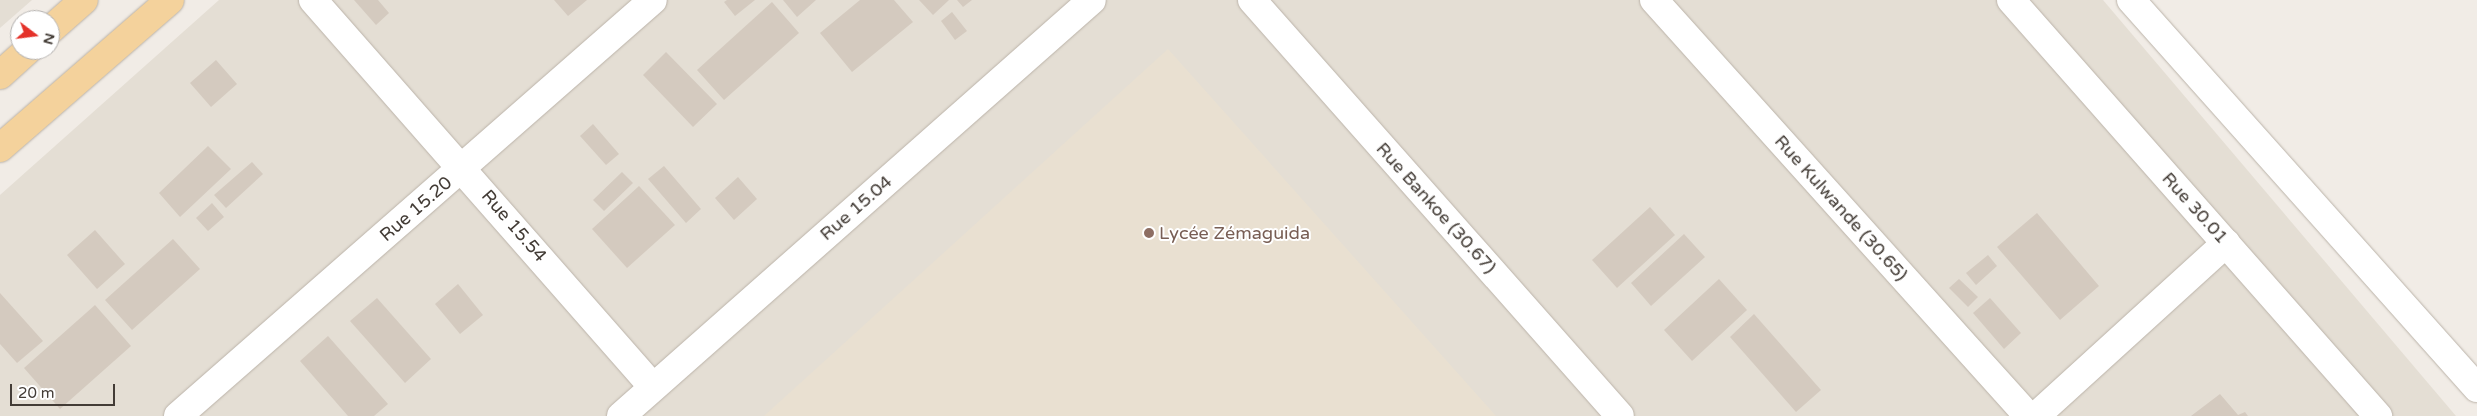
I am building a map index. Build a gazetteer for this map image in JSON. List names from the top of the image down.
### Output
{
  "streets": {
    "street": [
      "Rue 15.04",
      "Rue Bankoe (30.67)",
      "Rue Kulwande (30.65)",
      "Rue 30.01",
      "Rue 15.20",
      "Rue 15.54"
    ]
  },
  "crossings": [
    ["Rue 15.04", "Rue 15.54"],
    ["Rue 15.20", "Rue 15.54"]
  ],
  "places": ["Lycée Zémaguida"],
  "scale_bar": "20 m",
  "north": "right"
}
